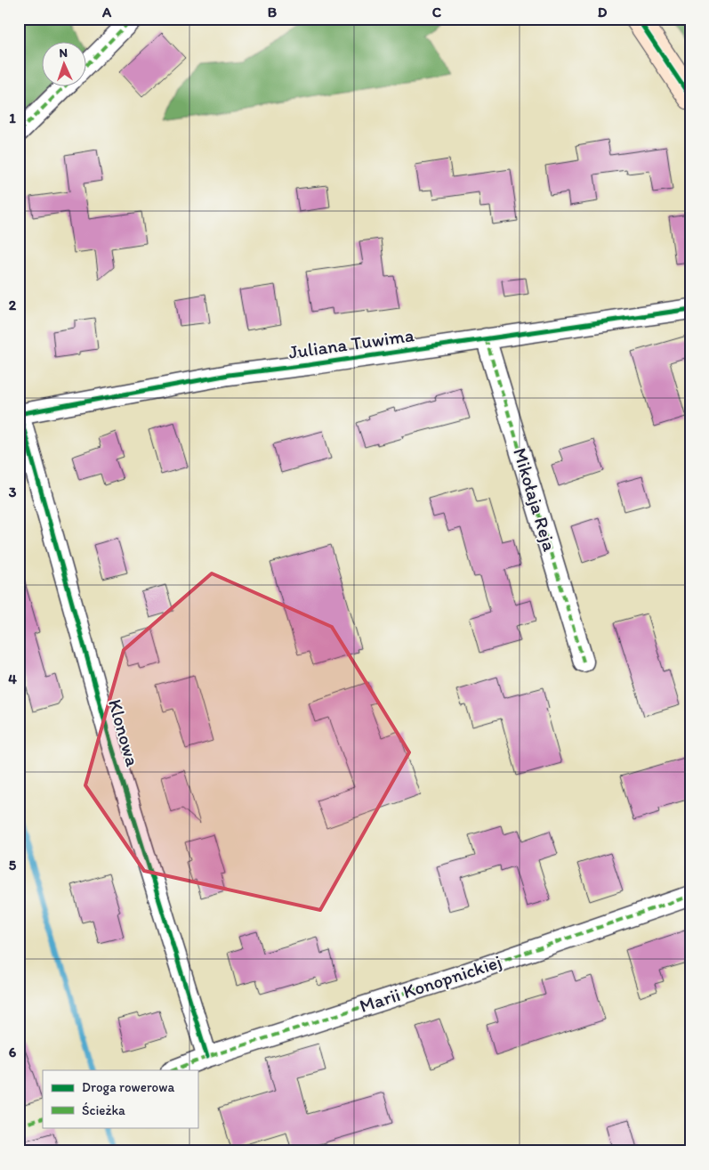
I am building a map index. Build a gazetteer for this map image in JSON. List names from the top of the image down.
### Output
{
  "streets": {
    "street": [
      "Juliana Tuwima",
      "Mikołaja Reja",
      "Klonowa",
      "Marii Konopnickiej"
    ]
  },
  "crossings": [
    ["Juliana Tuwima", "Mikołaja Reja"],
    ["Juliana Tuwima", "Klonowa"],
    ["Klonowa", "Marii Konopnickiej"]
  ],
  "legend": ["Droga rowerowa", "Ścieżka"],
  "north": "top",
  "grid": {
    "columns": [
      "A",
      "B",
      "C",
      "D"
    ],
    "rows": [
      "1",
      "2",
      "3",
      "4",
      "5",
      "6"
    ]
  }
}
